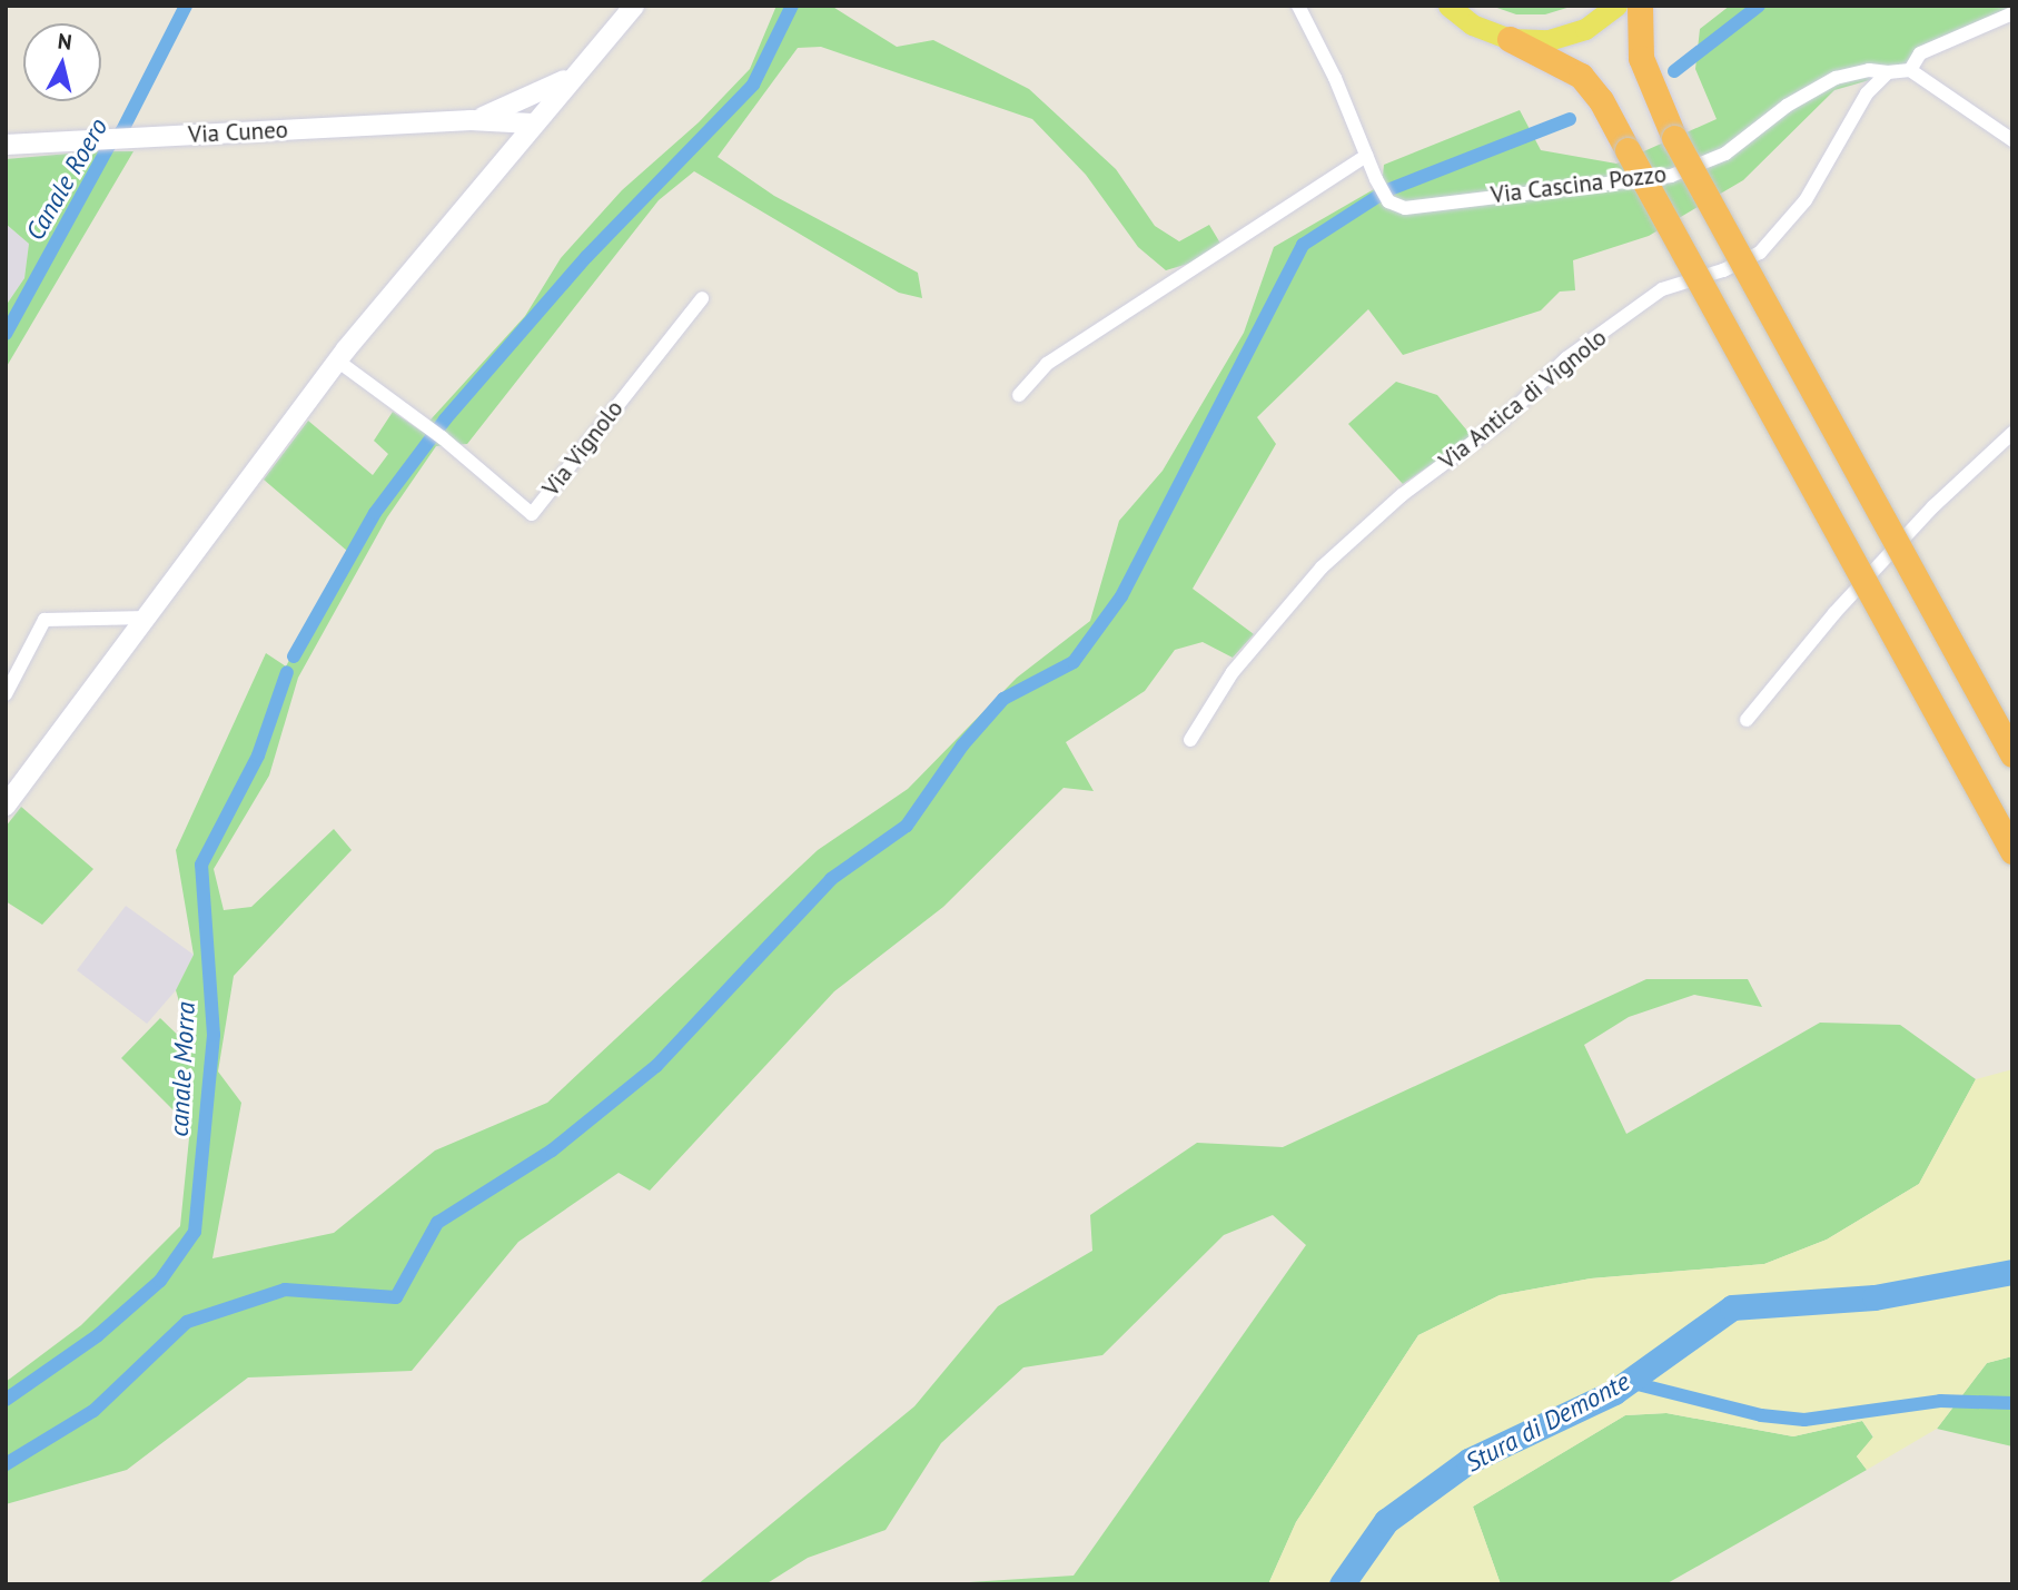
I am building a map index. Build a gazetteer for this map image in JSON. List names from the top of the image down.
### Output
{
  "streets": {
    "main road": ["Via Cuneo"],
    "street": ["Via Cascina Pozzo", "Via Antica di Vignolo", "Via Vignolo"]
  },
  "crossings": [
    ["Via Cascina Pozzo", "Via Antica di Vignolo"]
  ],
  "water": ["Canale Roero", "canale Morra", "Stura di Demonte"],
  "north": "top"
}
